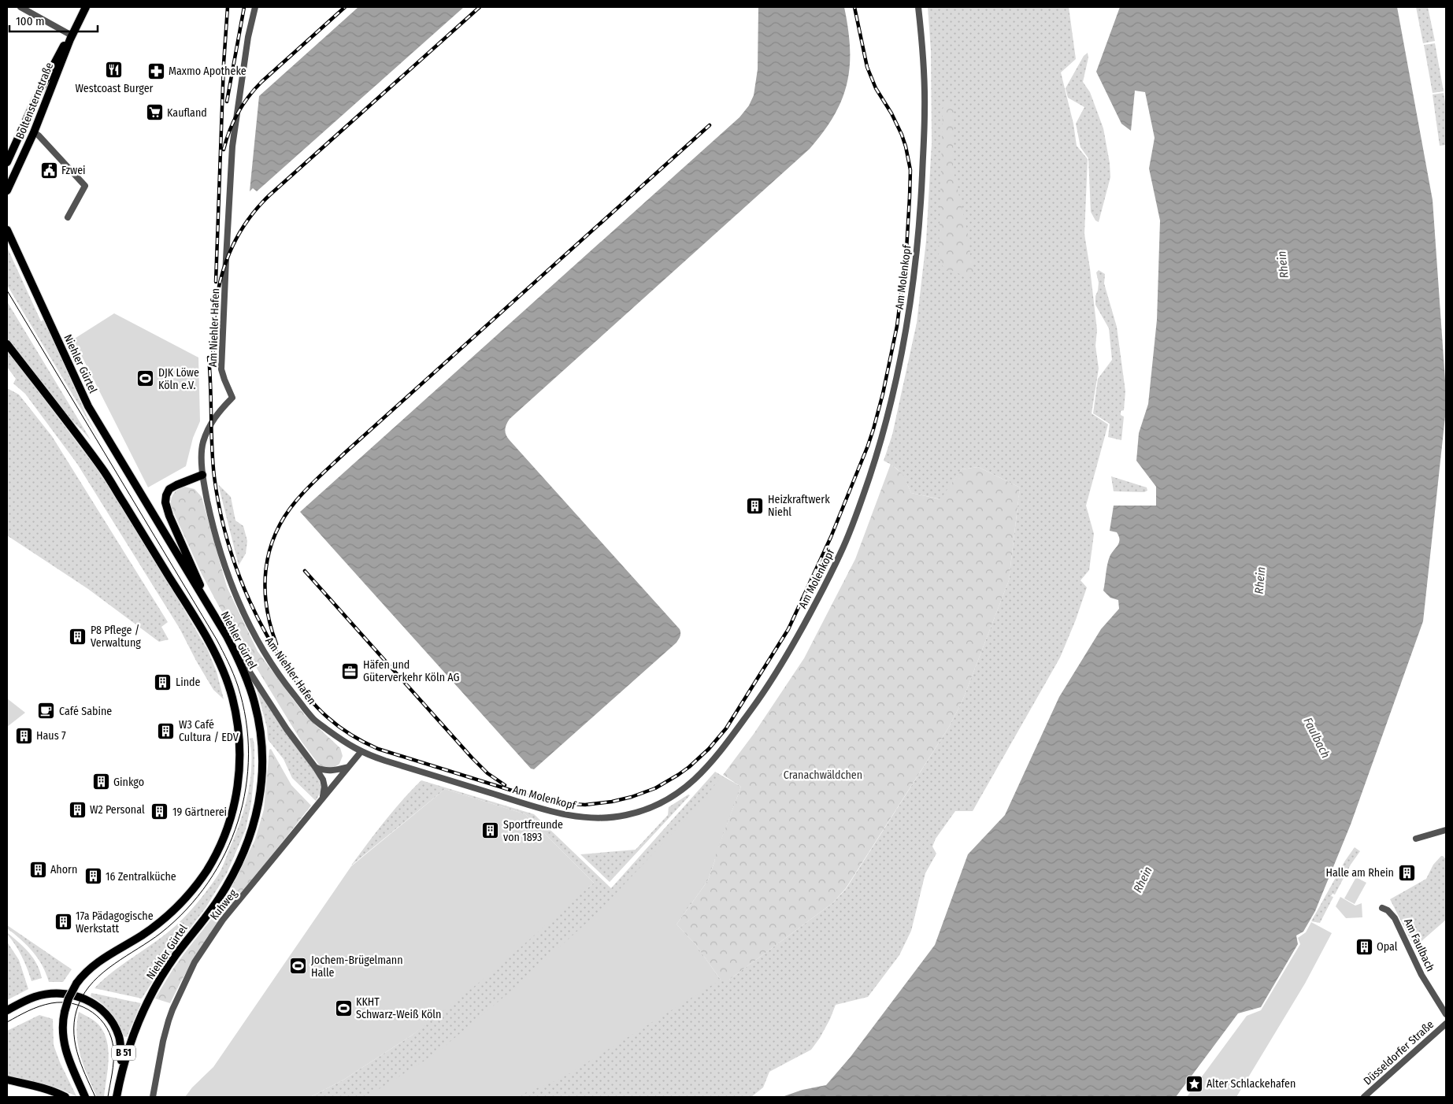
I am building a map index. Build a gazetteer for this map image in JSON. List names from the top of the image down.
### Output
{
  "streets": {
    "main road": ["Boltensternstraße", "Niehler Gürtel", "B 51"],
    "street": [
      "Am Molenkopf",
      "Am Niehler Hafen",
      "Kuhweg",
      "Am Faulbach",
      "Düsseldorfer Straße"
    ]
  },
  "crossings": [
    ["Am Molenkopf", "Am Niehler Hafen"],
    ["Am Molenkopf", "Kuhweg"],
    ["Am Niehler Hafen", "Kuhweg"],
    ["Niehler Gürtel", "B 51"]
  ],
  "water": ["Rhein", "Faulbach"],
  "parks": ["Cranachwäldchen"],
  "places": {
    "restaurant": ["Westcoast Burger"],
    "pharmacy": ["Maxmo Apotheke"],
    "supermarket": ["Kaufland"],
    "public building": ["Fzwei"],
    "sports": ["DJK Löwe Köln e.V.", "Jochem-Brügelmann Halle", "KKHT Schwarz-Weiß Köln"],
    "building": [
      "Heizkraftwerk Niehl",
      "P8 Pflege / Verwaltung",
      "Linde",
      "W3 Café Cultura / EDV",
      "Haus 7",
      "Ginkgo",
      "W2 Personal",
      "19 Gärtnerei",
      "Sportfreunde von 1893",
      "Ahorn",
      "Halle am Rhein",
      "16 Zentralküche",
      "17a Pädagogische Werkstatt",
      "Opal"
    ],
    "office": ["Häfen und Güterverkehr Köln AG"],
    "cafe": ["Café Sabine"],
    "place": ["Alter Schlackehafen"]
  },
  "scale_bar": "100 m"
}
